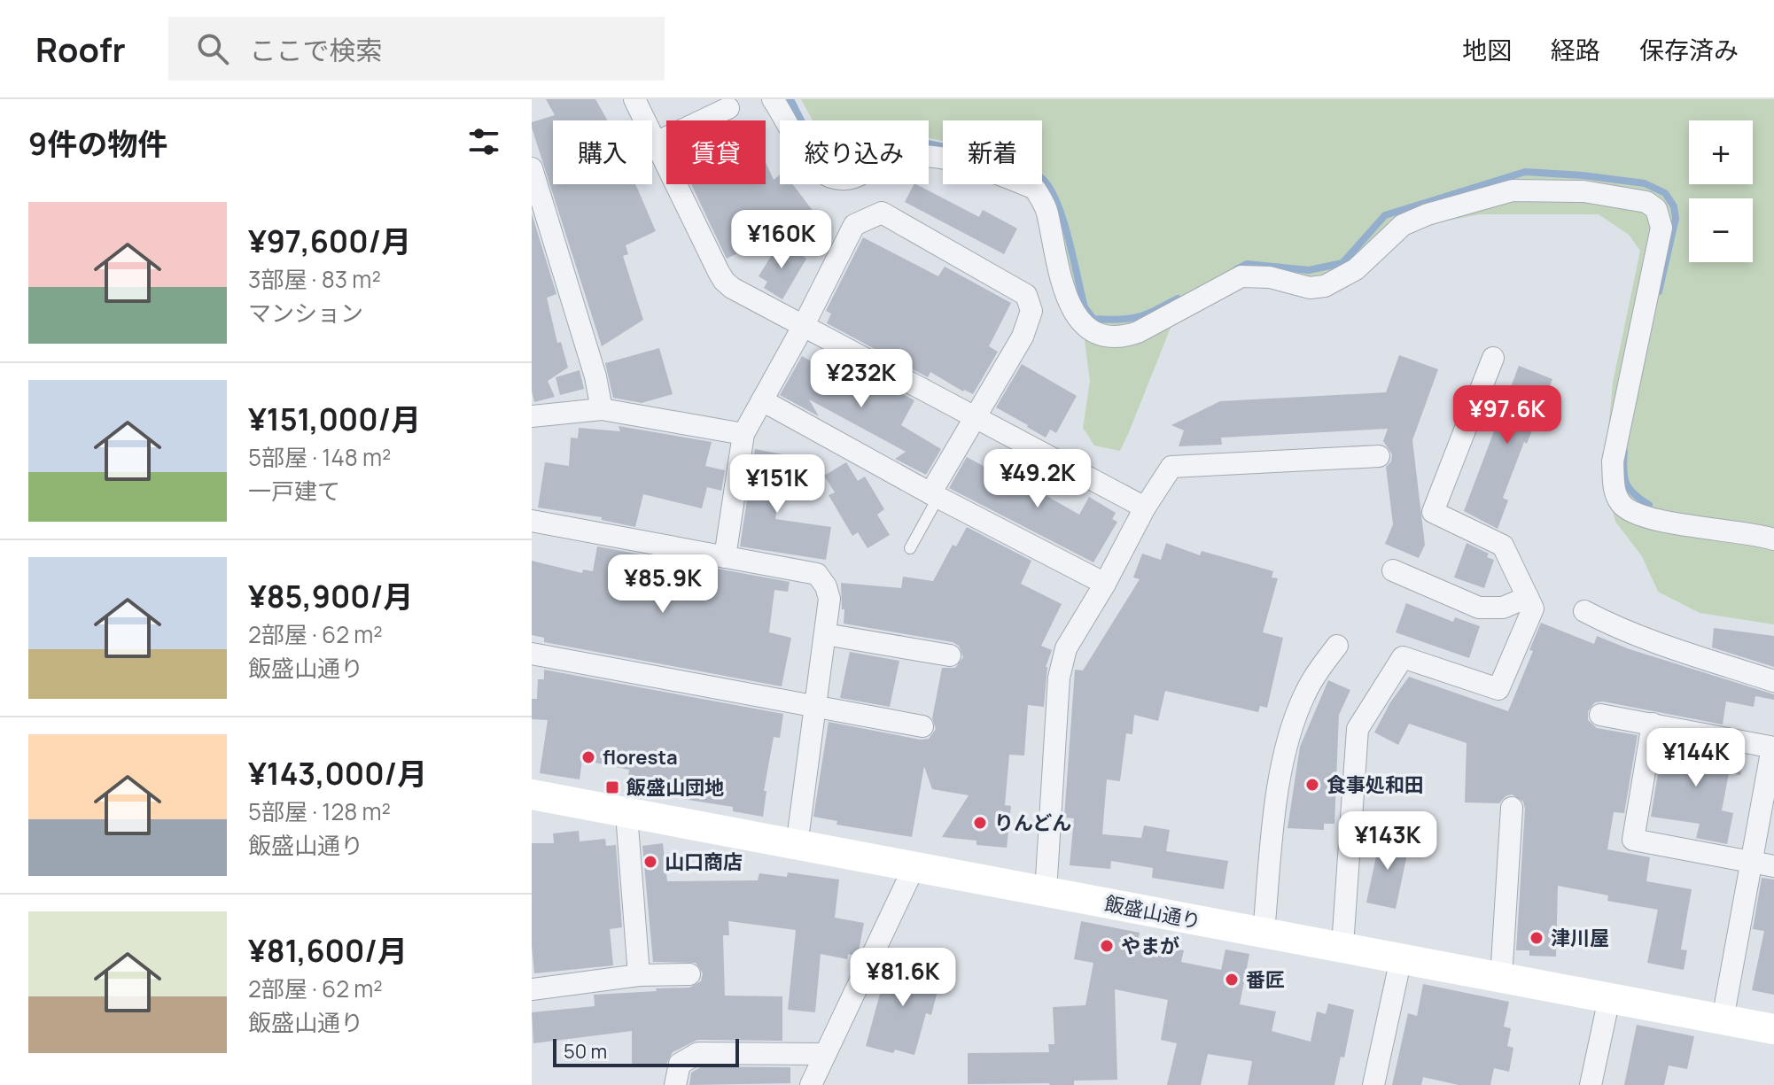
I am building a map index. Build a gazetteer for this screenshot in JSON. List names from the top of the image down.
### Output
{
  "streets": {
    "street": ["飯盛山通り"]
  },
  "places": {
    "other": [
      "floresta",
      "食事処和田",
      "りんどん",
      "山口商店",
      "津川屋",
      "やまが",
      "番匠"
    ],
    "transit": ["飯盛山団地"]
  },
  "scale_bar": "50 m",
  "page": {
    "header": "Roofr",
    "search": "ここで検索",
    "nav": ["地図", "経路", "保存済み"],
    "heading": "9件の物件",
    "map_buttons": ["+", "−"],
    "chip": [
      "購入",
      "賃貸",
      "絞り込み",
      "新着"
    ],
    "list": [
      {
        "name": "¥97,600/月",
        "note": "3部屋 · 83 m² · マンション"
      },
      {
        "name": "¥151,000/月",
        "note": "5部屋 · 148 m² · 一戸建て"
      },
      {
        "name": "¥85,900/月",
        "note": "2部屋 · 62 m² · 飯盛山通り"
      },
      {
        "name": "¥143,000/月",
        "note": "5部屋 · 128 m² · 飯盛山通り"
      },
      {
        "name": "¥81,600/月",
        "note": "2部屋 · 62 m² · 飯盛山通り"
      }
    ],
    "price": [
      "¥160K",
      "¥232K",
      "¥97.6K",
      "¥49.2K",
      "¥151K",
      "¥85.9K",
      "¥144K",
      "¥143K",
      "¥81.6K"
    ],
    "scale": "50 m"
  }
}
